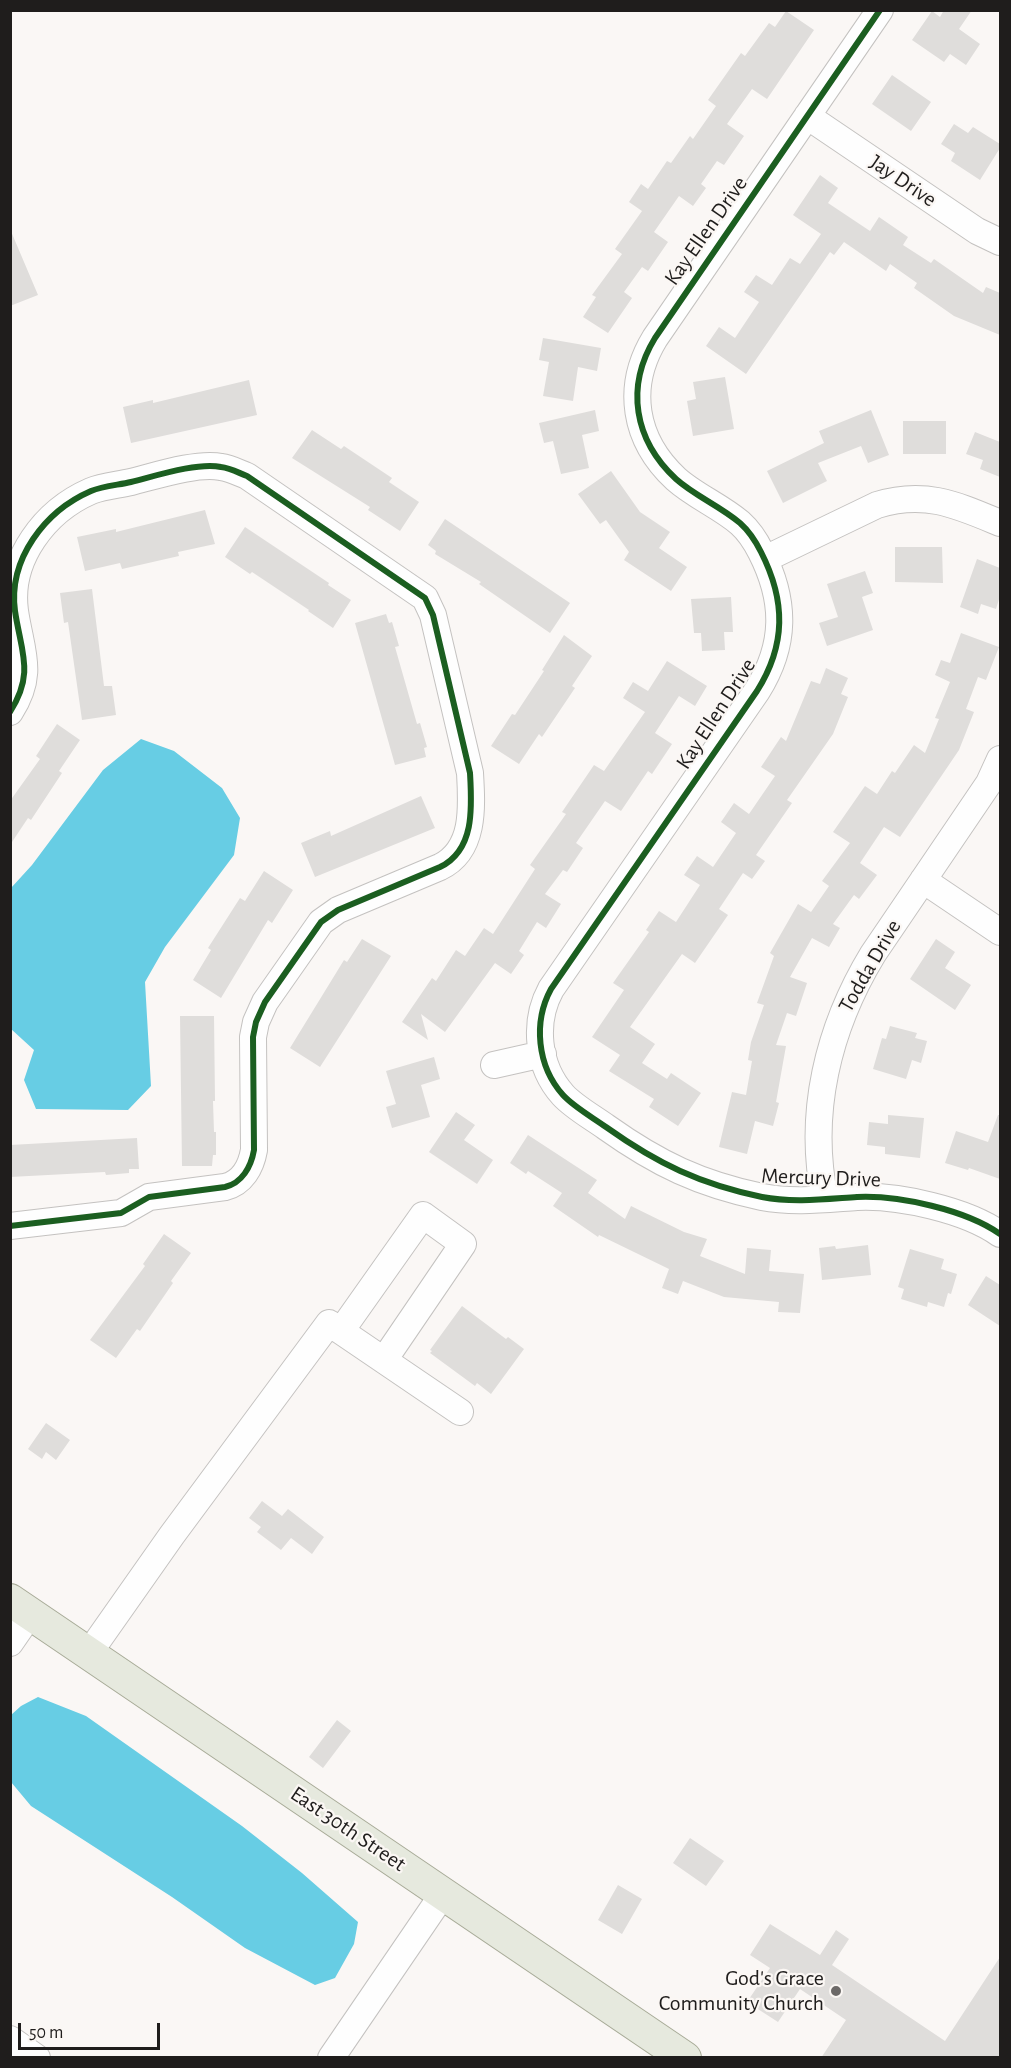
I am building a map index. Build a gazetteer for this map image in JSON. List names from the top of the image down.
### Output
{
  "streets": {
    "main road": ["East 30th Street"],
    "street": [
      "Jay Drive",
      "Kay Ellen Drive",
      "Todda Drive",
      "Mercury Drive"
    ]
  },
  "crossings": [
    ["Jay Drive", "Kay Ellen Drive"],
    ["Kay Ellen Drive", "Mercury Drive"],
    ["Todda Drive", "Mercury Drive"]
  ],
  "places": ["God's Grace Community Church"],
  "scale_bar": "50 m"
}
